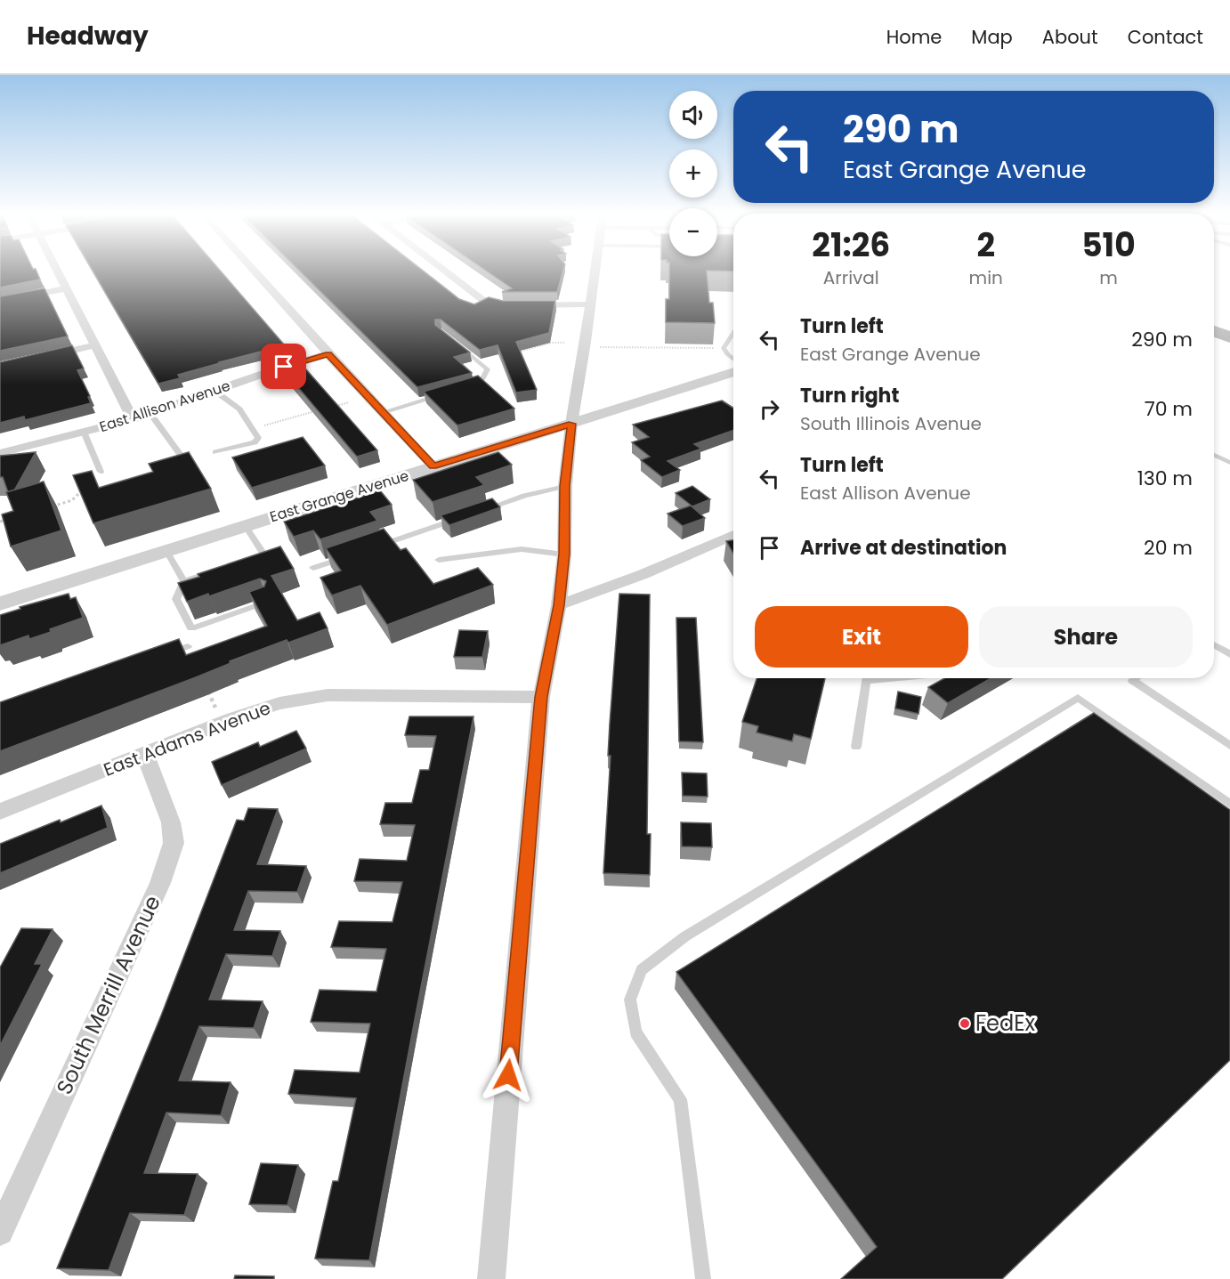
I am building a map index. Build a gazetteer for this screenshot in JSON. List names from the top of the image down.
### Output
{
  "streets": {
    "street": [
      "East Allison Avenue",
      "East Grange Avenue",
      "East Adams Avenue",
      "South Merrill Avenue"
    ]
  },
  "crossings": [
    ["East Adams Avenue", "South Merrill Avenue"]
  ],
  "places": ["FedEx"],
  "page": {
    "header": "Headway",
    "nav": [
      "Home",
      "Map",
      "About",
      "Contact"
    ],
    "map_buttons": ["+", "−"],
    "turn": ["290 m", "East Grange Avenue"],
    "eta": [
      "21:26",
      "Arrival",
      "2",
      "min",
      "510",
      "m"
    ],
    "list": [
      {
        "name": "Turn left",
        "note": "East Grange Avenue",
        "value": "290 m"
      },
      {
        "name": "Turn right",
        "note": "South Illinois Avenue",
        "value": "70 m"
      },
      {
        "name": "Turn left",
        "note": "East Allison Avenue",
        "value": "130 m"
      },
      {
        "name": "Arrive at destination",
        "value": "20 m"
      }
    ],
    "buttons": ["Exit", "Share"]
  }
}
